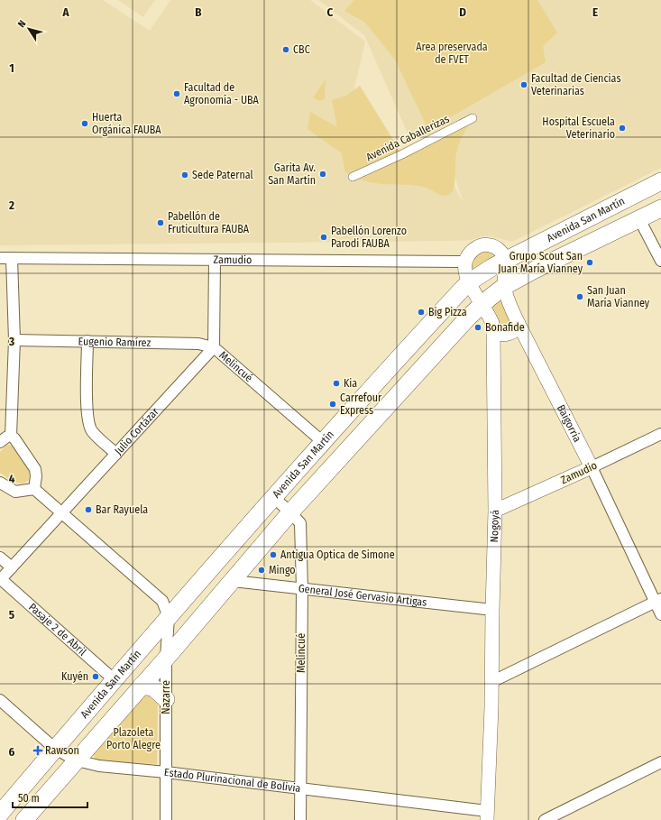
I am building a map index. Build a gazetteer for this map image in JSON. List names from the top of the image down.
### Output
{
  "streets": {
    "main road": ["Avenida San Martín"],
    "street": [
      "Avenida Caballerizas",
      "Zamudio",
      "Eugenio Ramírez",
      "Melincué",
      "Baigorria",
      "Julio Cortázar",
      "Nogoyá",
      "General José Gervasio Artigas",
      "Pasaje 2 de Abril",
      "Nazarre",
      "Estado Plurinacional de Bolivia"
    ]
  },
  "crossings": [
    ["Avenida San Martín", "Melincué"],
    ["Avenida San Martín", "Baigorria"],
    ["Avenida San Martín", "Nogoyá"],
    ["Avenida San Martín", "General José Gervasio Artigas"],
    ["Avenida San Martín", "Pasaje 2 de Abril"],
    ["Avenida San Martín", "Nazarre"],
    ["Avenida San Martín", "Estado Plurinacional de Bolivia"],
    ["Zamudio", "Baigorria"],
    ["Zamudio", "Nogoyá"],
    ["Eugenio Ramírez", "Melincué"],
    ["Eugenio Ramírez", "Julio Cortázar"],
    ["Melincué", "Julio Cortázar"],
    ["Melincué", "General José Gervasio Artigas"],
    ["Melincué", "Estado Plurinacional de Bolivia"],
    ["Julio Cortázar", "Pasaje 2 de Abril"],
    ["Nogoyá", "General José Gervasio Artigas"],
    ["Nogoyá", "Estado Plurinacional de Bolivia"],
    ["Nazarre", "Estado Plurinacional de Bolivia"]
  ],
  "parks": ["Area preservada de FVET", "Plazoleta Porto Alegre"],
  "places": {
    "other": [
      "CBC",
      "Facultad de Ciencias Veterinarias",
      "Facultad de Agronomía - UBA",
      "Huerta Orgánica FAUBA",
      "Hospital Escuela Veterinario",
      "Garita Av. San Martín",
      "Sede Paternal",
      "Pabellón de Fruticultura FAUBA",
      "Pabellón Lorenzo Parodi FAUBA",
      "Grupo Scout San Juan María Vianney",
      "San Juan María Vianney",
      "Big Pizza",
      "Bonafide",
      "Kia",
      "Carrefour Express",
      "Bar Rayuela",
      "Antigua Optica de Simone",
      "Mingo",
      "Kuyén"
    ],
    "health": ["Rawson"]
  },
  "scale_bar": "50 m",
  "north": "top left",
  "grid": {
    "columns": [
      "A",
      "B",
      "C",
      "D",
      "E"
    ],
    "rows": [
      "1",
      "2",
      "3",
      "4",
      "5",
      "6"
    ]
  }
}
